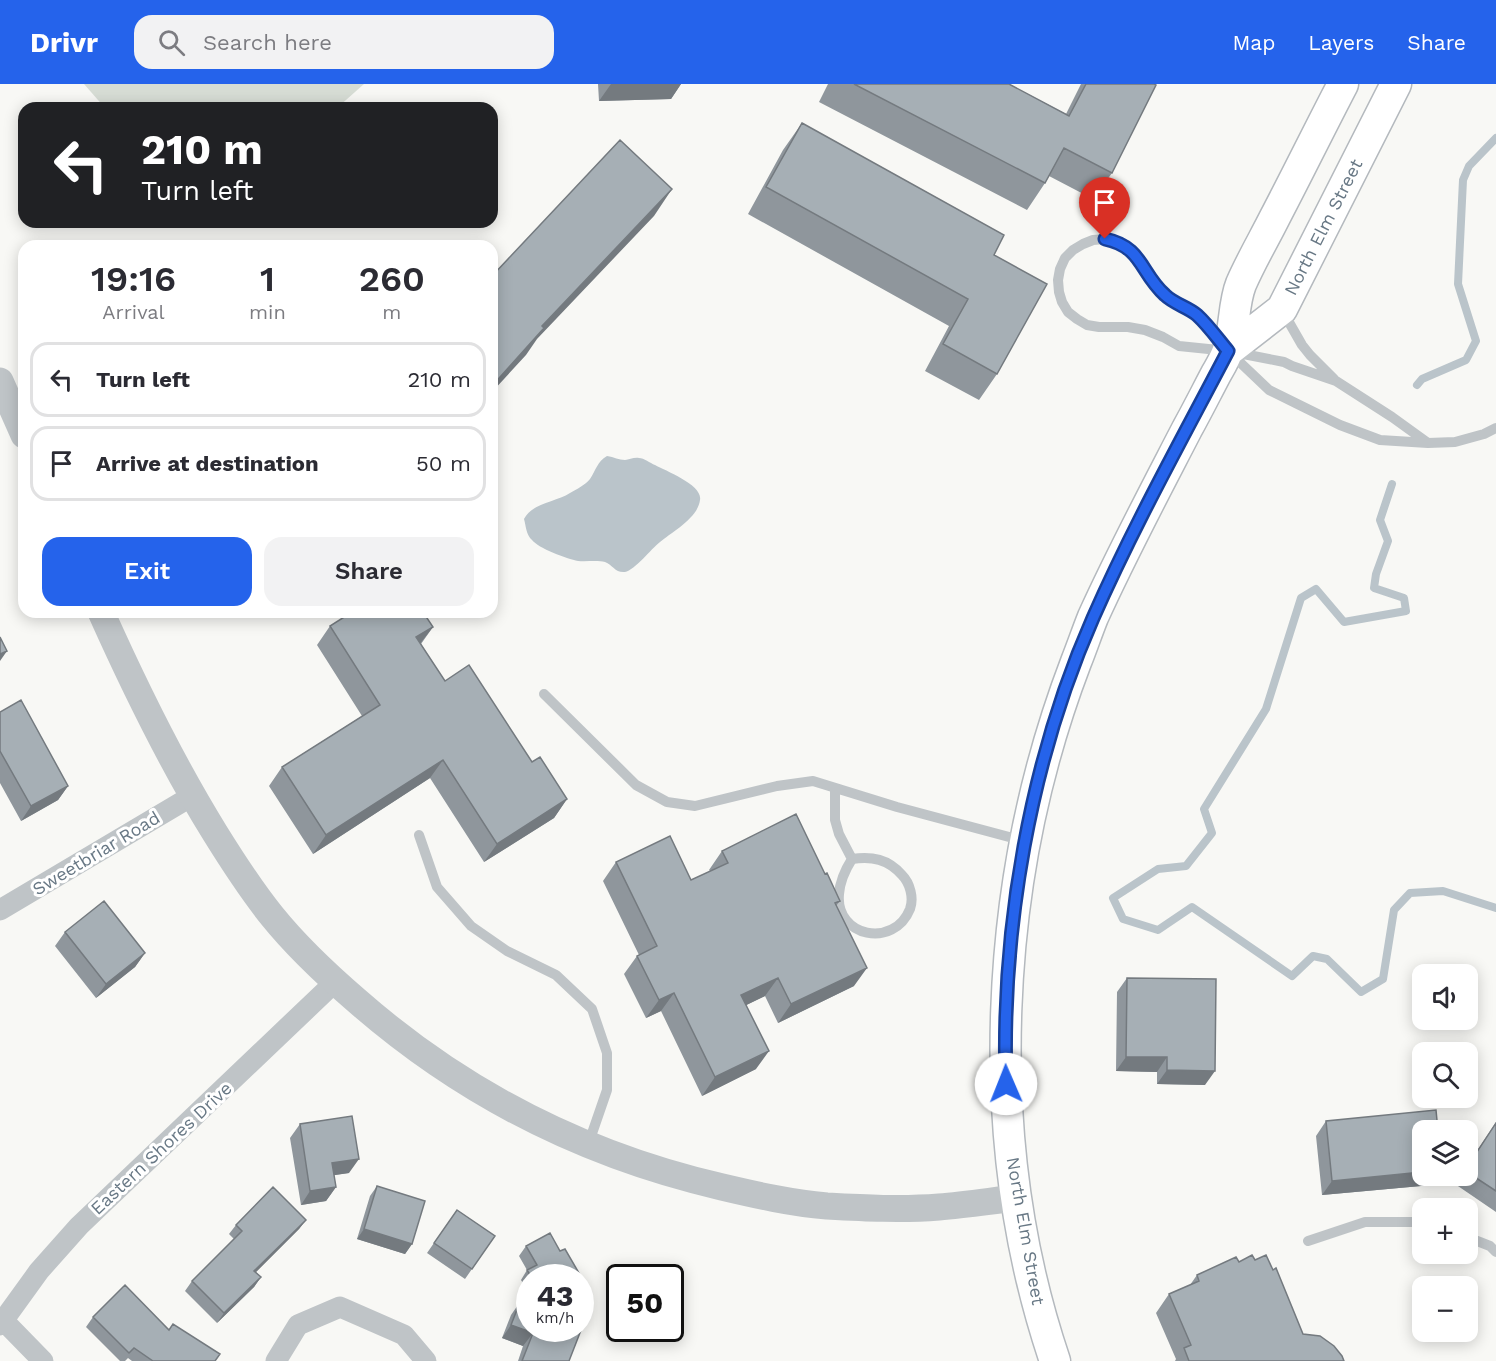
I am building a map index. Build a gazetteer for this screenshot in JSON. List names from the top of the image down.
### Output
{
  "streets": {
    "main road": ["North Elm Street"],
    "street": ["Sweetbriar Road", "Eastern Shores Drive"]
  },
  "page": {
    "header": "Drivr",
    "search": "Search here",
    "nav": ["Map", "Layers", "Share"],
    "turn": ["210 m", "Turn left"],
    "eta": [
      "19:16",
      "Arrival",
      "1",
      "min",
      "260",
      "m"
    ],
    "list": [
      {
        "name": "Turn left",
        "value": "210 m"
      },
      {
        "name": "Arrive at destination",
        "value": "50 m"
      }
    ],
    "buttons": ["Exit", "Share"],
    "map_buttons": ["+", "−"],
    "speed": "43 km/h",
    "limit": "50"
  }
}
